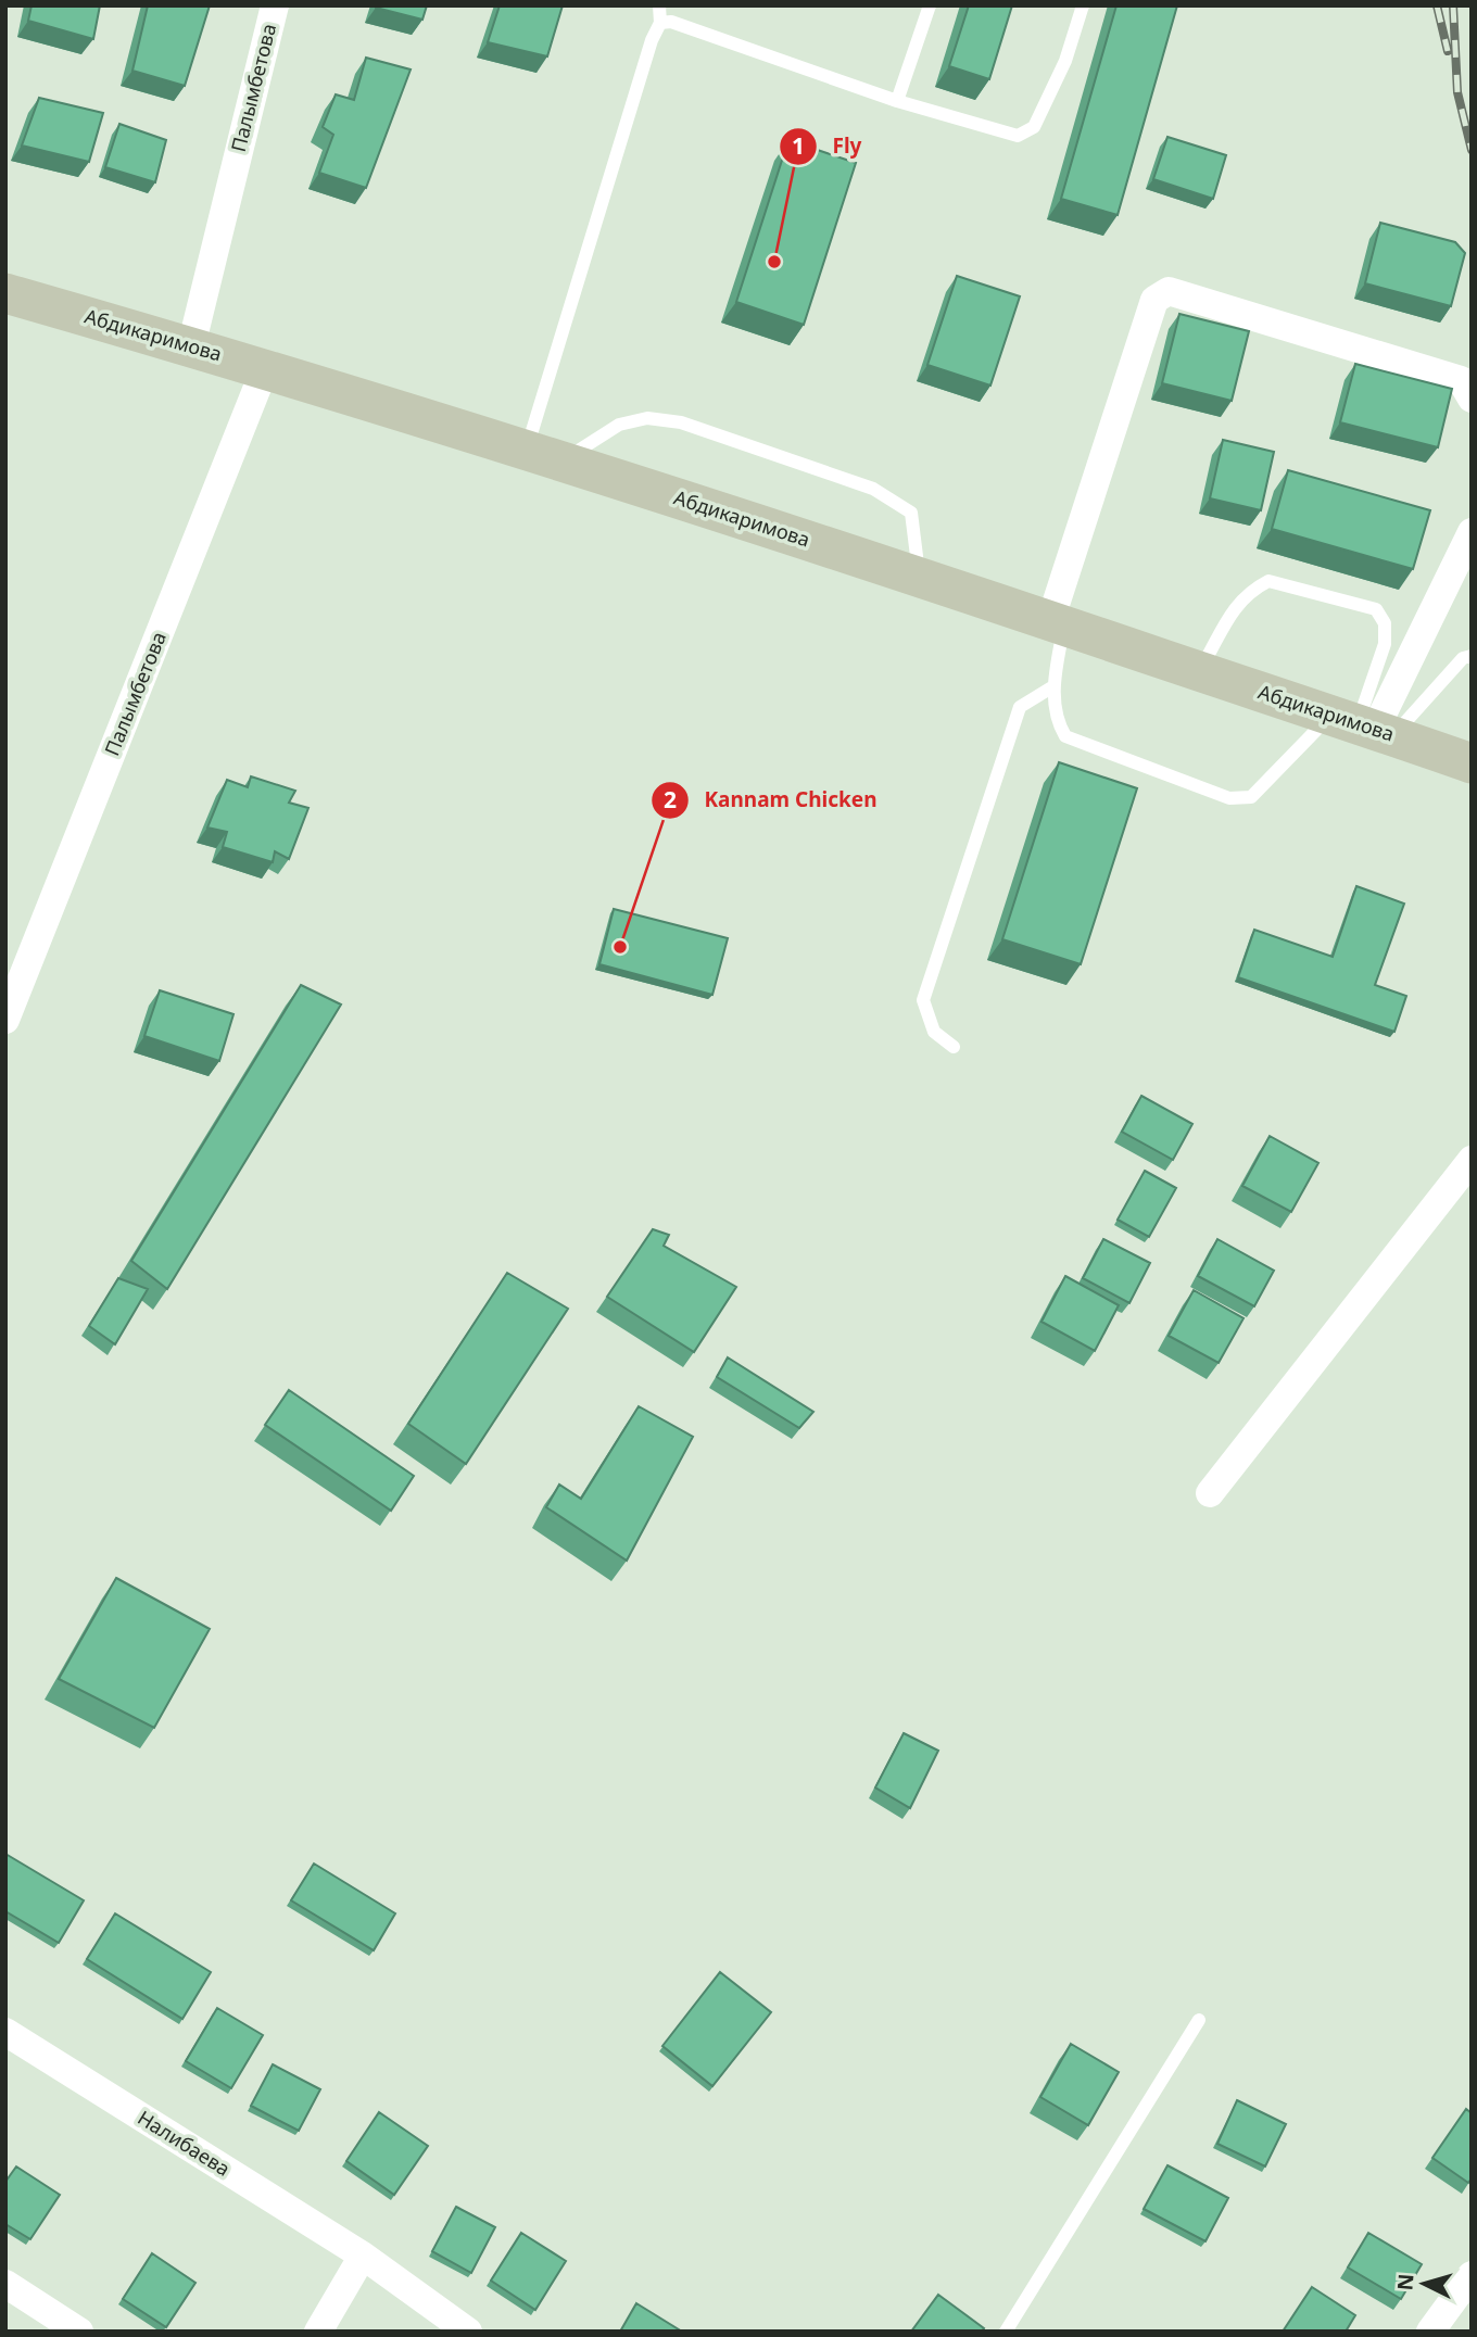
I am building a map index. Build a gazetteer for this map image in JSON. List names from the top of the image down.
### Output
{
  "streets": {
    "main road": ["Абдикаримова"],
    "street": ["Палымбетова", "Налибаева"]
  },
  "crossings": [
    ["Палымбетова", "Абдикаримова"]
  ],
  "places": ["Fly", "Kannam Chicken"],
  "north": "left"
}
